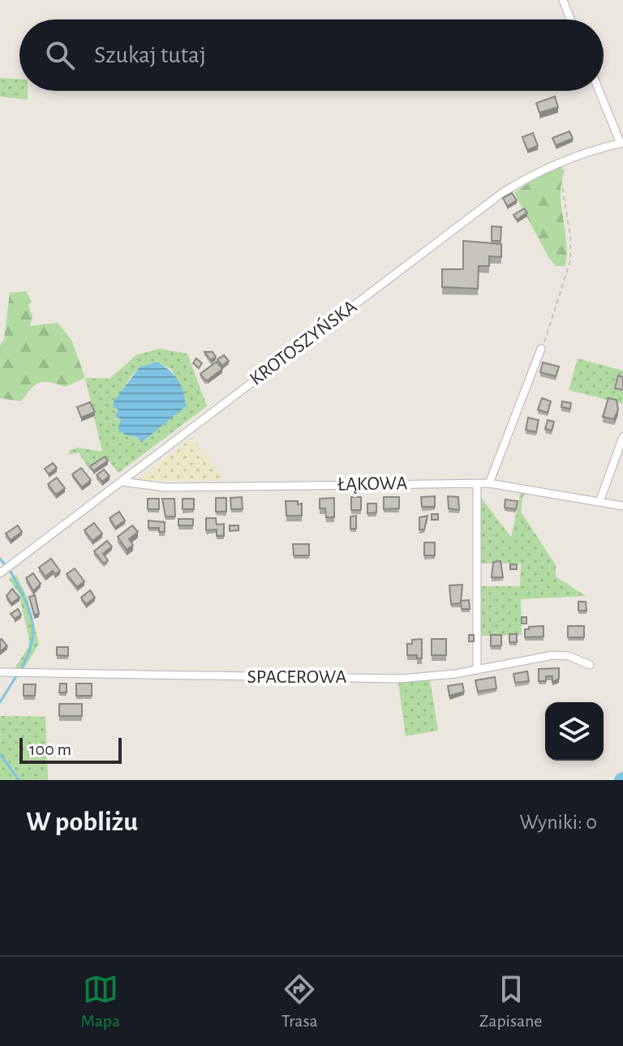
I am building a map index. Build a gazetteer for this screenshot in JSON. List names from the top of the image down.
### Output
{
  "streets": {
    "street": ["KROTOSZYŃSKA", "ŁĄKOWA", "SPACEROWA"]
  },
  "crossings": [
    ["KROTOSZYŃSKA", "ŁĄKOWA"]
  ],
  "scale_bar": "100 m",
  "page": {
    "search": "Szukaj tutaj",
    "scale": "100 m",
    "heading": ["W pobliżu", "Wyniki: 0"],
    "nav": ["Mapa", "Trasa", "Zapisane"]
  }
}
